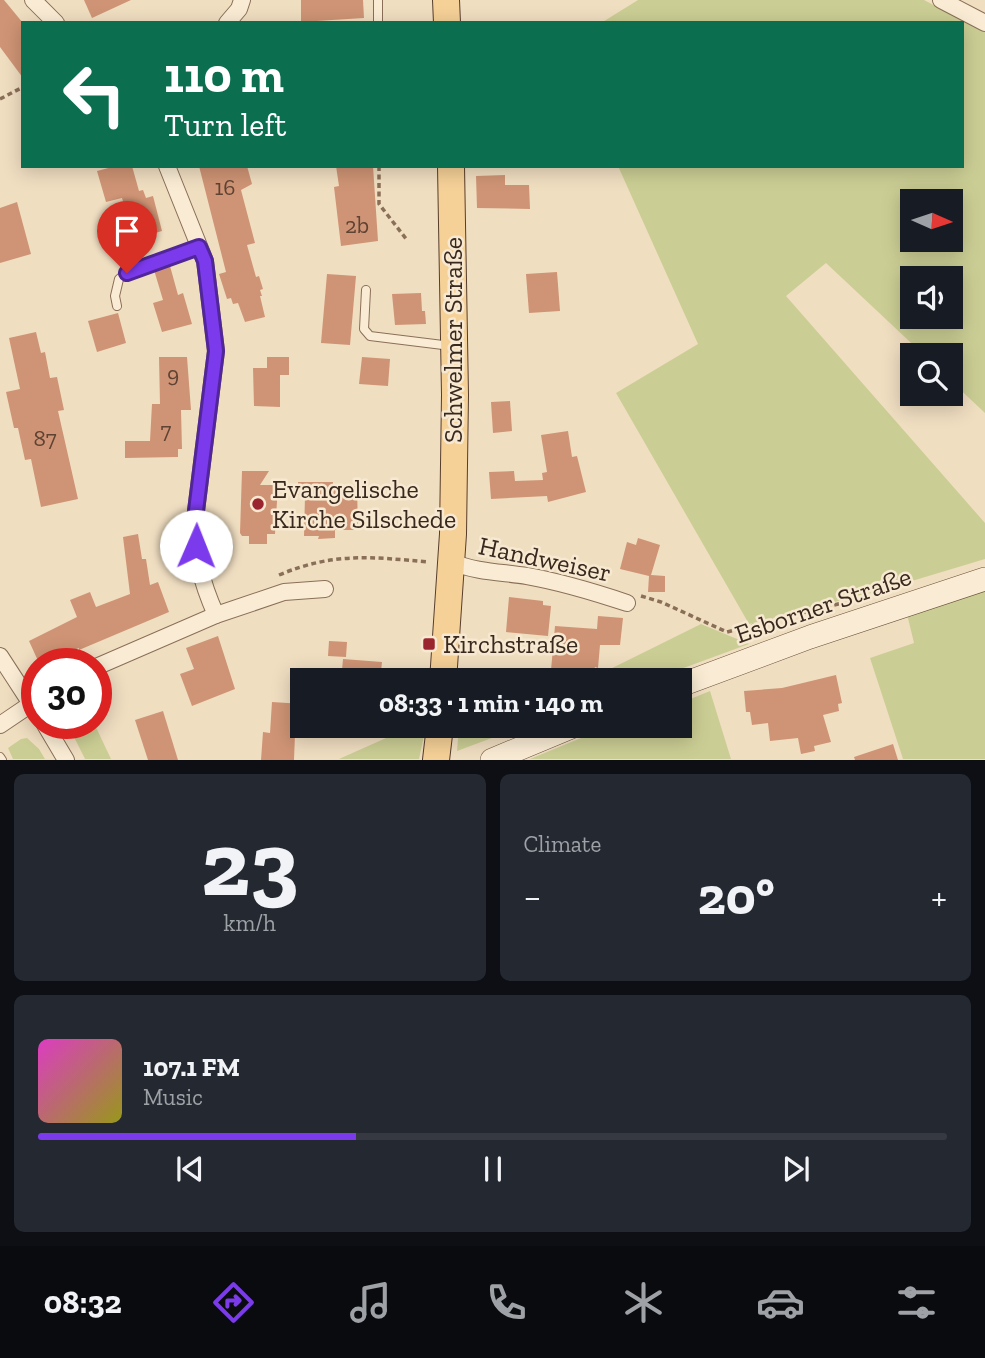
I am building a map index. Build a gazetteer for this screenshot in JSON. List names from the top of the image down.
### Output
{
  "streets": {
    "main road": ["Schwelmer Straße", "Esborner Straße"],
    "street": ["Handweiser"]
  },
  "crossings": [
    ["Schwelmer Straße", "Handweiser"]
  ],
  "places": {
    "other": ["Evangelische Kirche Silschede"],
    "transit": ["Kirchstraße"]
  },
  "house_numbers": [
    "16",
    "2b",
    "9",
    "7",
    "87"
  ],
  "north": "right",
  "page": {
    "turn": ["110 m", "Turn left"],
    "limit": "30",
    "trip": "08:33 · 1 min · 140 m",
    "tile": [
      ["23", "km/h"],
      "Climate"
    ],
    "heat": ["−", "20°", "+"],
    "song": ["107.1 FM", "Music"],
    "tabs": "08:32"
  }
}
